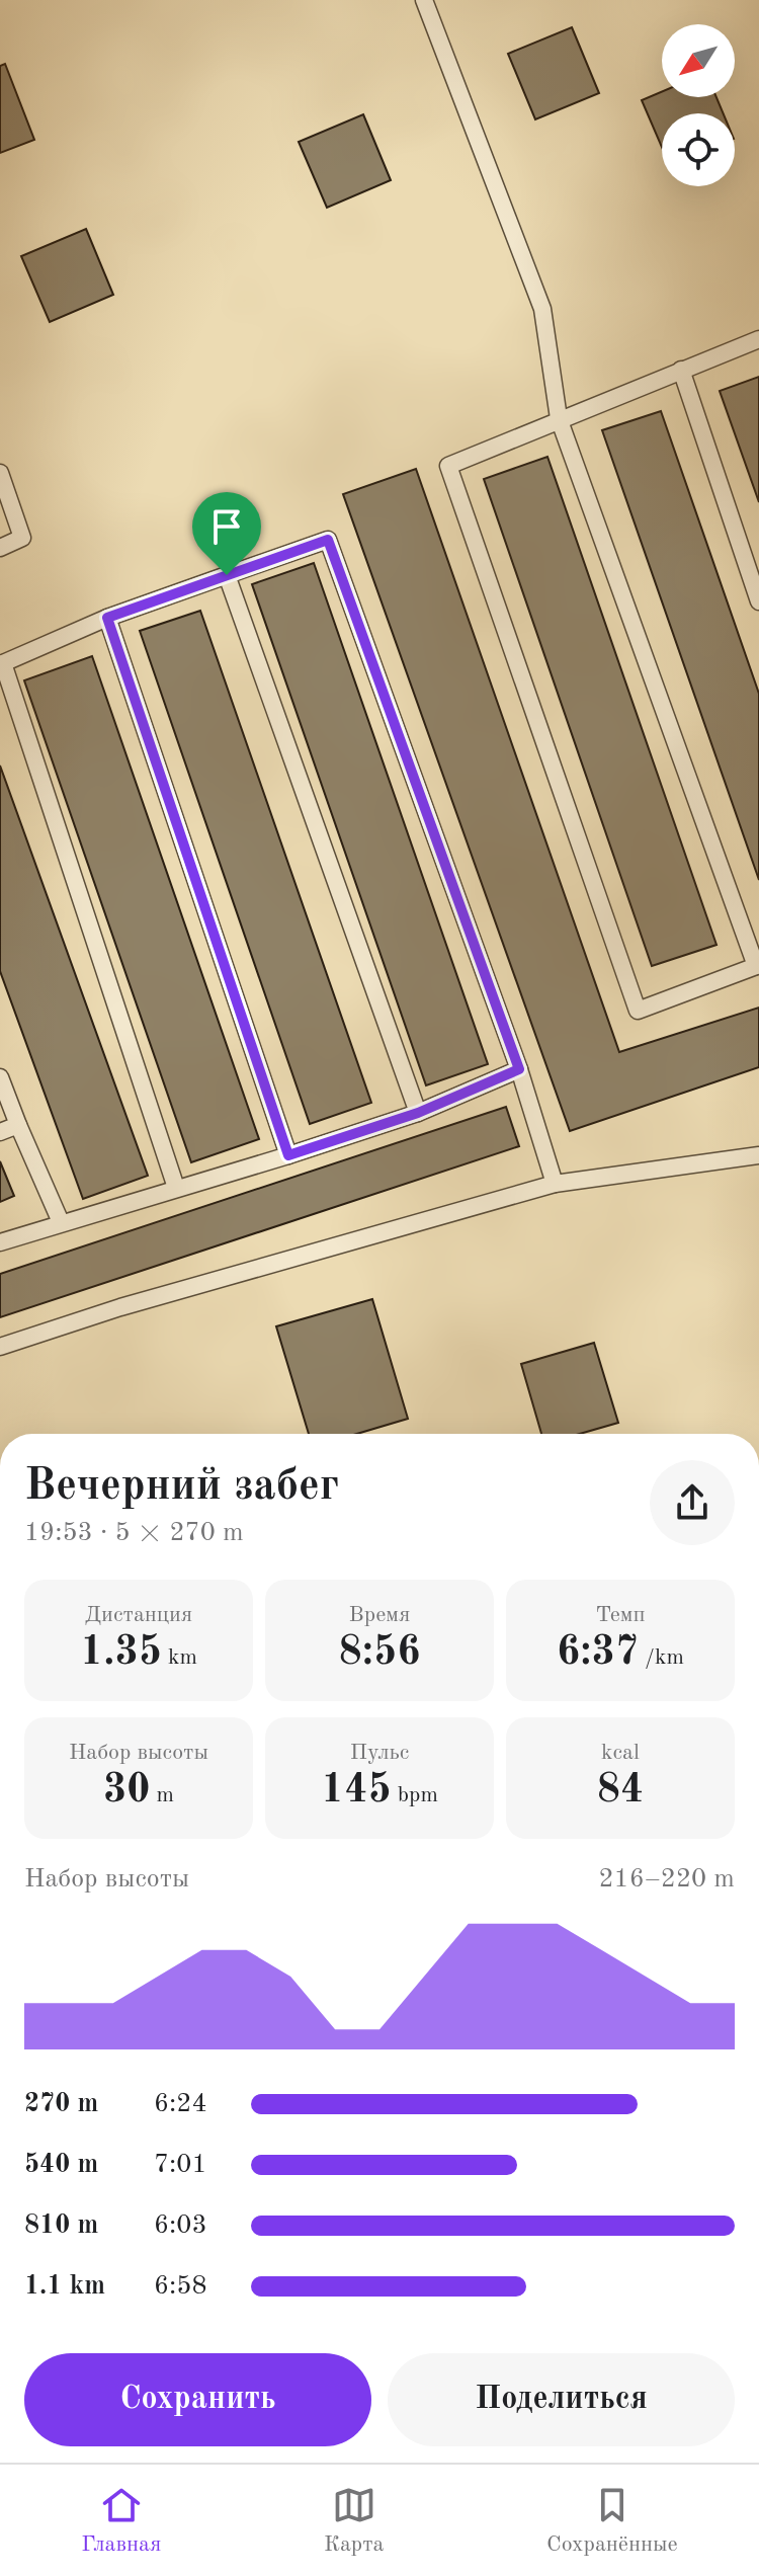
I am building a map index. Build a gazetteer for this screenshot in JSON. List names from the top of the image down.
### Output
{
  "north": "bottom left",
  "page": {
    "heading": ["Вечерний забег", "19:53 · 5 × 270 m"],
    "stats": [
      ["Дистанция", "1.35 km"],
      ["Время", "8:56"],
      ["Темп", "6:37 /km"],
      ["Набор высоты", "30 m"],
      ["Пульс", "145 bpm"],
      ["kcal", "84"]
    ],
    "chart": ["Набор высоты", "216–220 m"],
    "list": [
      {
        "name": "270 m",
        "note": "6:24"
      },
      {
        "name": "540 m",
        "note": "7:01"
      },
      {
        "name": "810 m",
        "note": "6:03"
      },
      {
        "name": "1.1 km",
        "note": "6:58"
      }
    ],
    "buttons": ["Сохранить", "Поделиться"],
    "tabs": ["Главная", "Карта", "Сохранённые"]
  }
}
